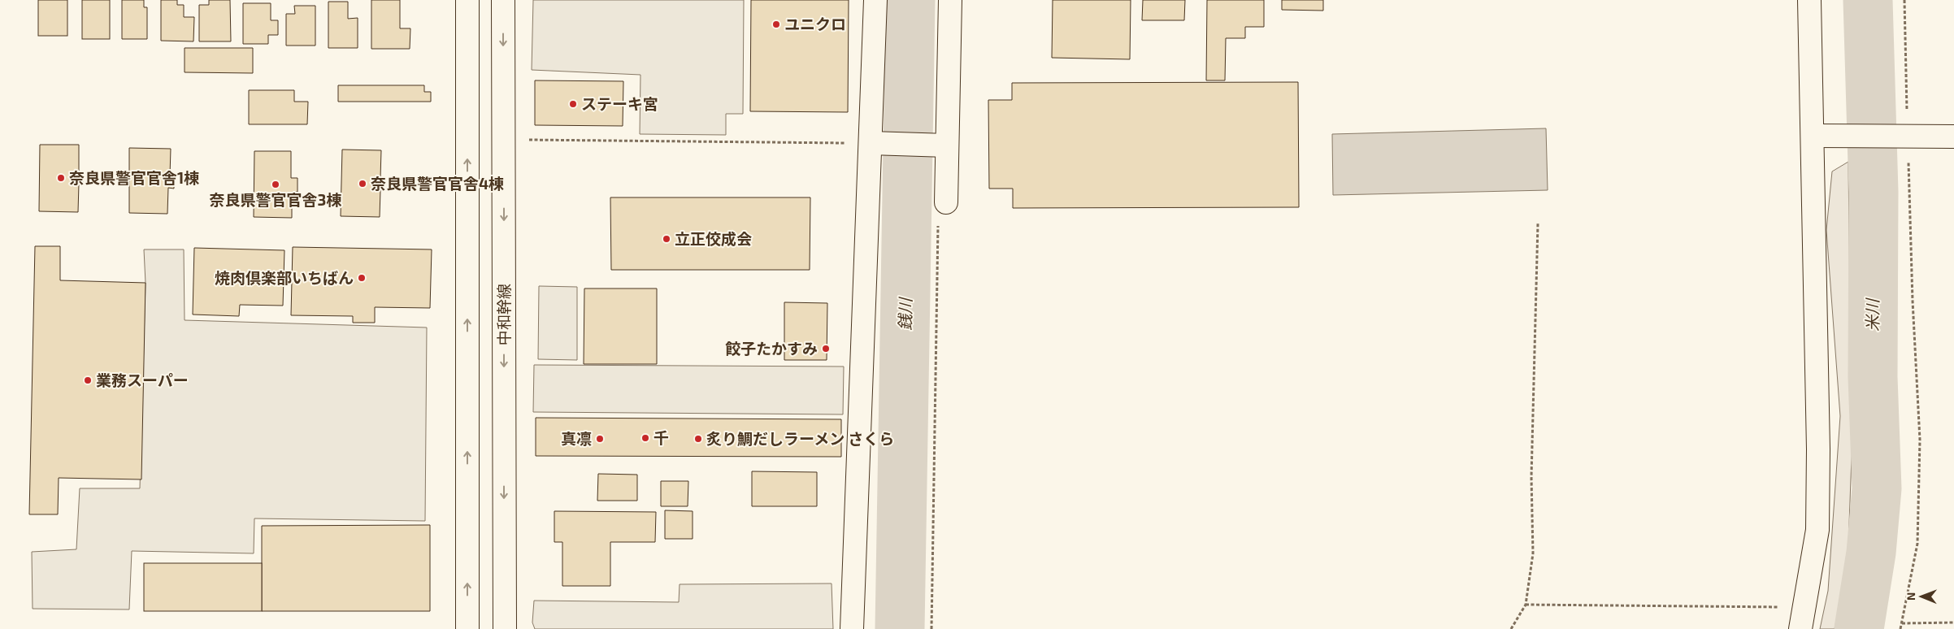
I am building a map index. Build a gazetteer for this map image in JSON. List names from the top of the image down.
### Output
{
  "streets": {
    "street": ["中和幹線"]
  },
  "water": ["銭川", "米川"],
  "places": [
    "ユニクロ",
    "ステーキ宮",
    "奈良県警官官舎1棟",
    "奈良県警官官舎4棟",
    "奈良県警官官舎3棟",
    "立正佼成会",
    "焼肉倶楽部いちばん",
    "餃子たかすみ",
    "業務スーパー",
    "千",
    "真凛",
    "炙り鯛だしラーメン さくら"
  ],
  "north": "left"
}
